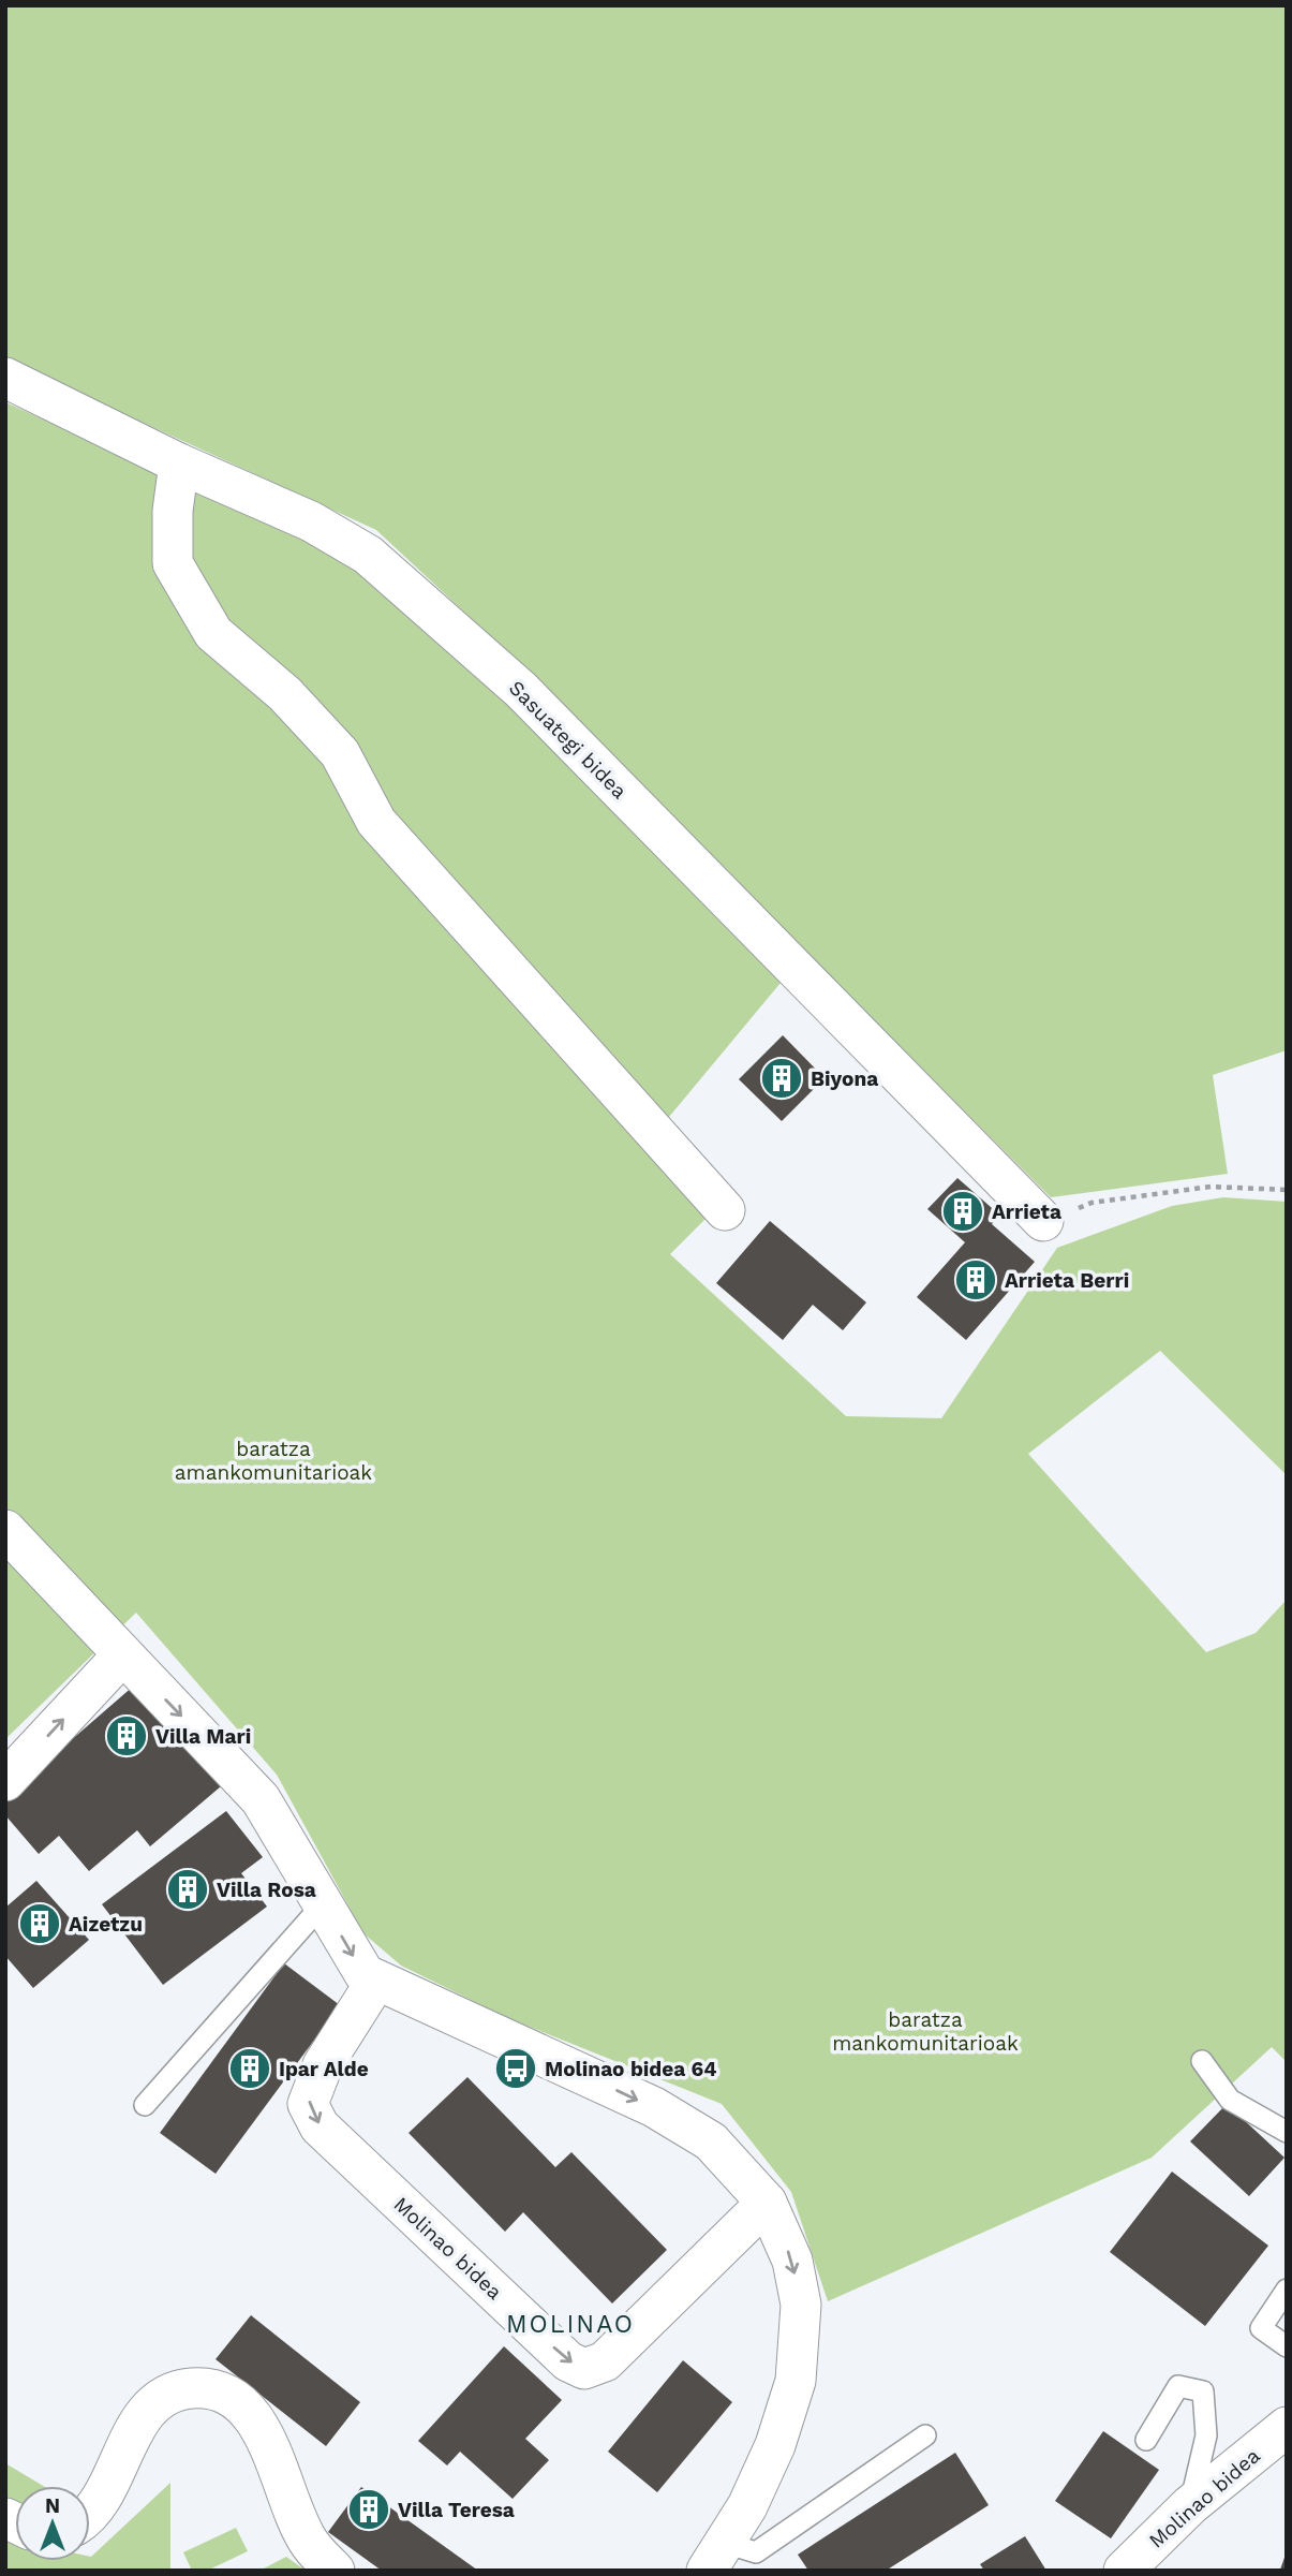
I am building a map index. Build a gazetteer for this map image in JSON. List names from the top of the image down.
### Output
{
  "streets": {
    "street": ["Sasuategi bidea", "Molinao bidea"]
  },
  "districts": ["MOLINAO"],
  "parks": ["baratza amankomunitarioak", "baratza mankomunitarioak"],
  "places": {
    "building": [
      "Biyona",
      "Arrieta",
      "Arrieta Berri",
      "Villa Mari",
      "Villa Rosa",
      "Aizetzu",
      "Ipar Alde",
      "Villa Teresa"
    ],
    "bus stop": ["Molinao bidea 64"]
  },
  "north": "top"
}
